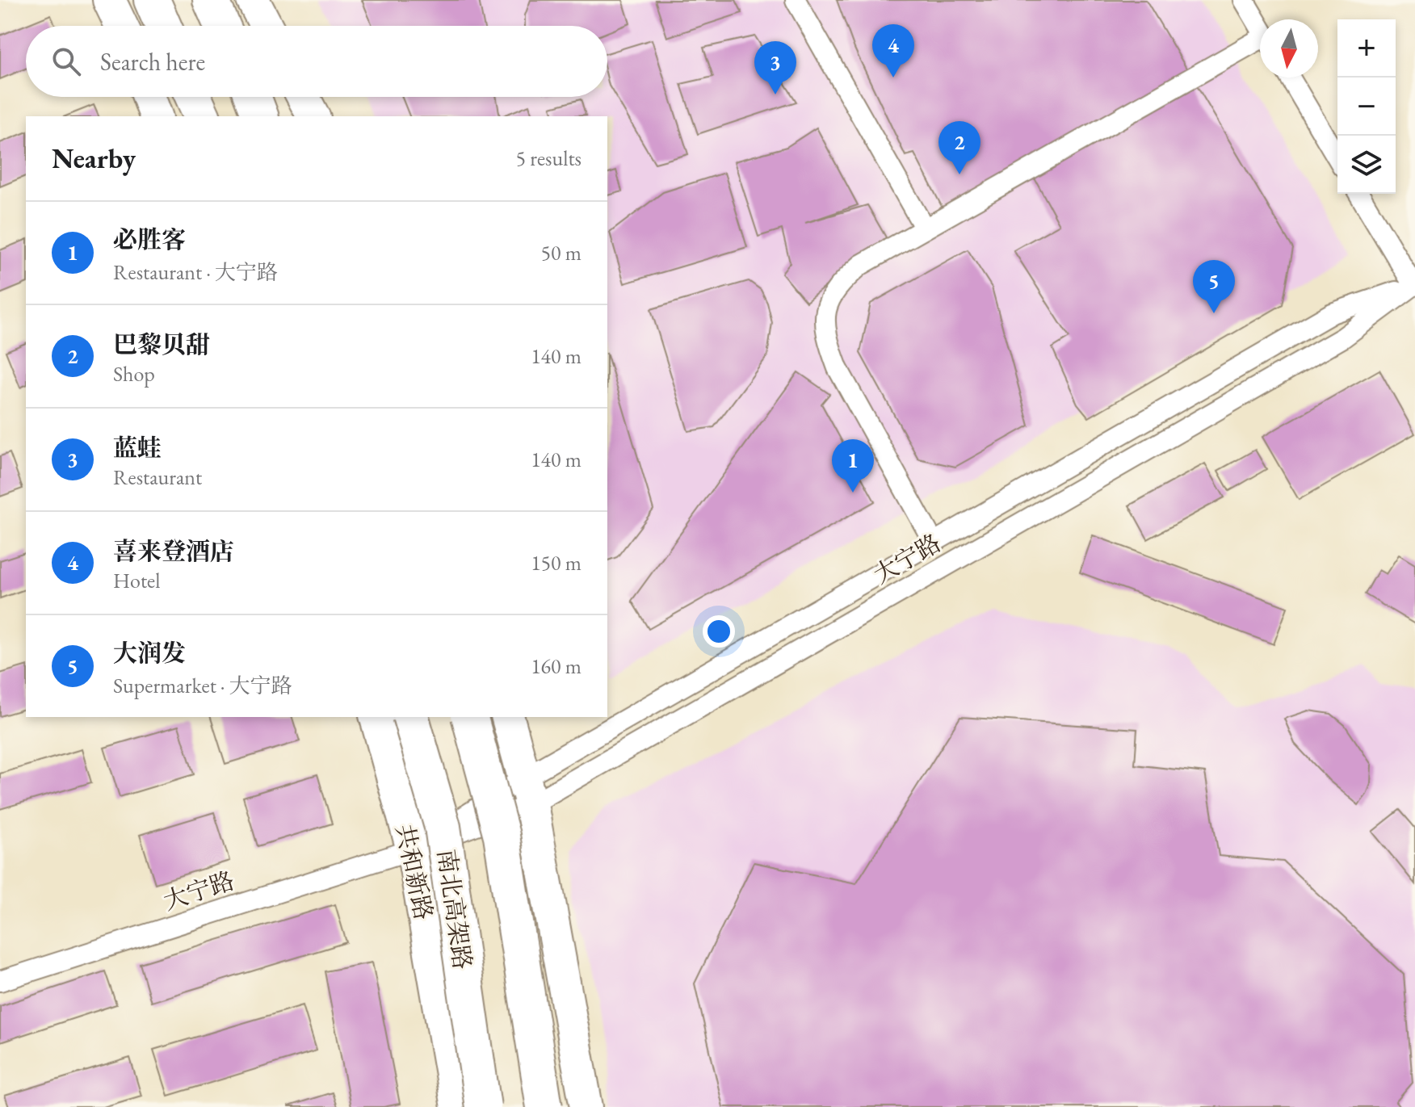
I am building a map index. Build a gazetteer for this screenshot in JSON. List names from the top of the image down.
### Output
{
  "streets": {
    "highway": ["南北高架路"],
    "main road": ["共和新路"],
    "street": ["大宁路"]
  },
  "crossings": [
    ["大宁路", "共和新路"]
  ],
  "north": "bottom",
  "page": {
    "map_buttons": ["+", "−"],
    "pins": [
      "4",
      "3",
      "2",
      "5",
      "1"
    ],
    "search": "Search here",
    "heading": ["Nearby", "5 results"],
    "list": [
      {
        "mark": "1",
        "name": "必胜客",
        "note": "Restaurant · 大宁路",
        "value": "50 m"
      },
      {
        "mark": "2",
        "name": "巴黎贝甜",
        "note": "Shop",
        "value": "140 m"
      },
      {
        "mark": "3",
        "name": "蓝蛙",
        "note": "Restaurant",
        "value": "140 m"
      },
      {
        "mark": "4",
        "name": "喜来登酒店",
        "note": "Hotel",
        "value": "150 m"
      },
      {
        "mark": "5",
        "name": "大润发",
        "note": "Supermarket · 大宁路",
        "value": "160 m"
      }
    ]
  }
}
